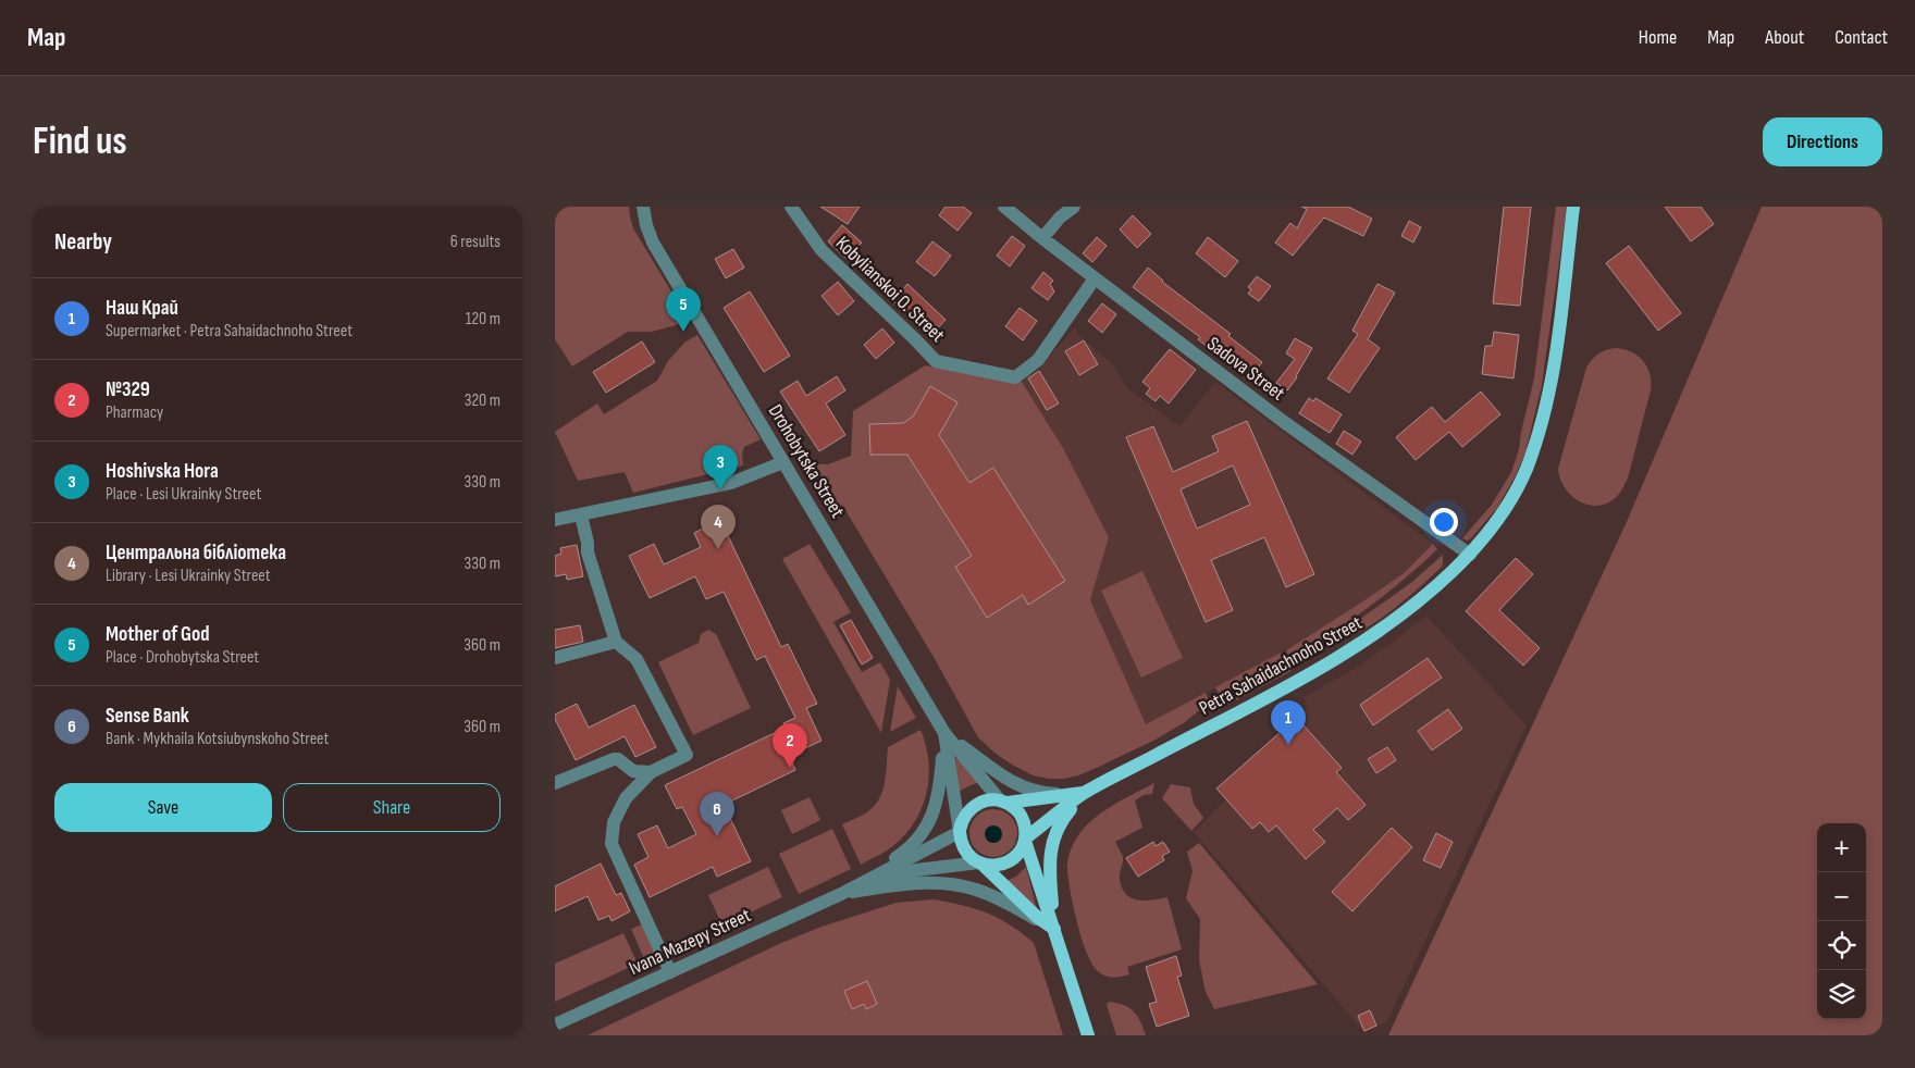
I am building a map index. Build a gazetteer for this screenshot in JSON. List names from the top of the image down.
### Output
{
  "streets": {
    "main road": ["Petra Sahaidachnoho Street"],
    "street": [
      "Kobylianskoi O. Street",
      "Sadova Street",
      "Drohobytska Street",
      "Ivana Mazepy Street"
    ]
  },
  "crossings": [
    ["Kobylianskoi O. Street", "Sadova Street"],
    ["Sadova Street", "Petra Sahaidachnoho Street"]
  ],
  "page": {
    "header": "Map",
    "nav": [
      "Home",
      "Map",
      "About",
      "Contact"
    ],
    "buttons": [
      "Directions",
      ["Save", "Share"]
    ],
    "title": "Find us",
    "heading": ["Nearby", "6 results"],
    "list": [
      {
        "mark": "1",
        "name": "Наш Край",
        "note": "Supermarket · Petra Sahaidachnoho Street",
        "value": "120 m"
      },
      {
        "mark": "2",
        "name": "№329",
        "note": "Pharmacy",
        "value": "320 m"
      },
      {
        "mark": "3",
        "name": "Hoshivska Hora",
        "note": "Place · Lesi Ukrainky Street",
        "value": "330 m"
      },
      {
        "mark": "4",
        "name": "Центральна бібліотека",
        "note": "Library · Lesi Ukrainky Street",
        "value": "330 m"
      },
      {
        "mark": "5",
        "name": "Mother of God",
        "note": "Place · Drohobytska Street",
        "value": "360 m"
      },
      {
        "mark": "6",
        "name": "Sense Bank",
        "note": "Bank · Mykhaila Kotsiubynskoho Street",
        "value": "360 m"
      }
    ],
    "pins": [
      "5",
      "3",
      "4",
      "1",
      "2",
      "6"
    ],
    "map_buttons": ["+", "−"]
  }
}
